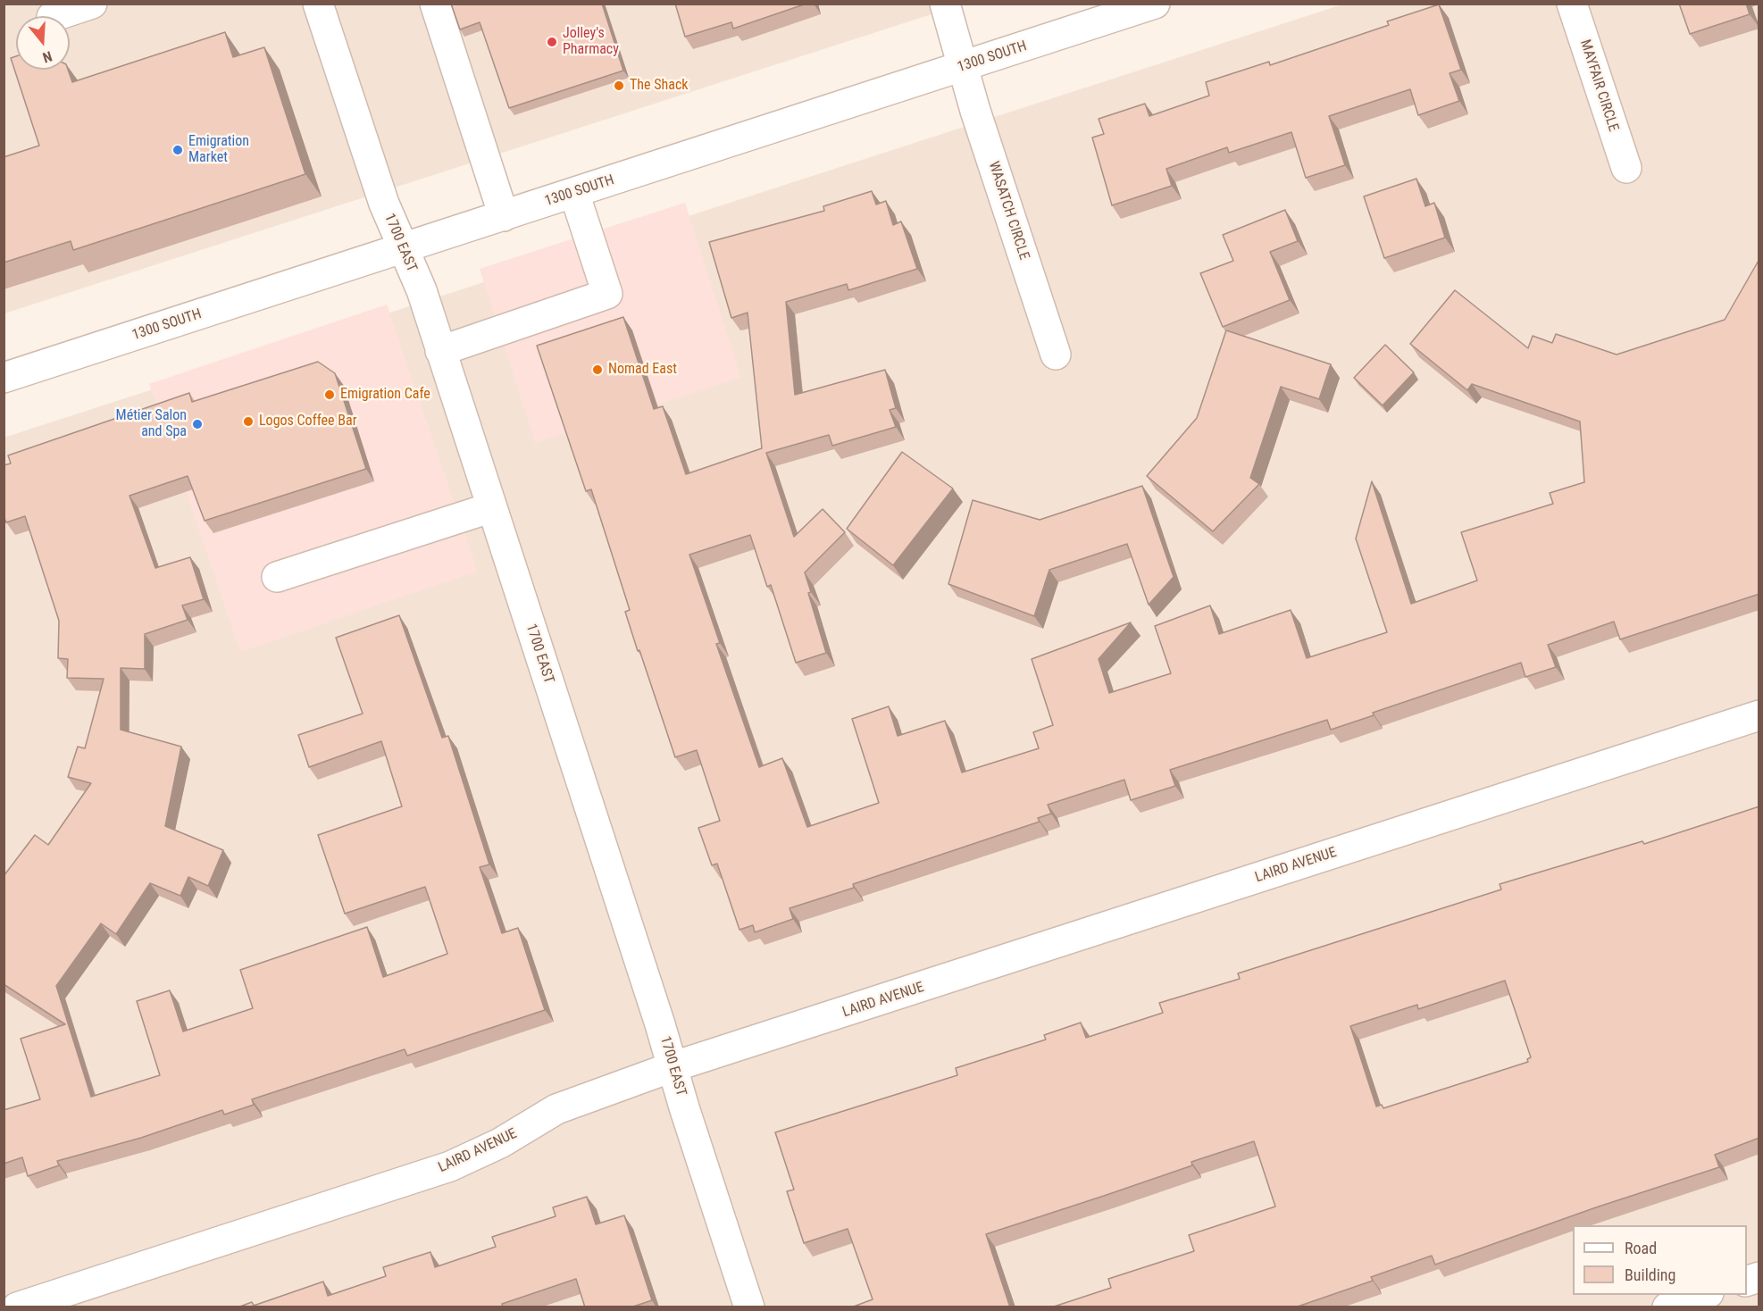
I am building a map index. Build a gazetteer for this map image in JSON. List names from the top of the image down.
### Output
{
  "streets": {
    "street": [
      "1300 SOUTH",
      "MAYFAIR CIRCLE",
      "WASATCH CIRCLE",
      "1700 EAST",
      "LAIRD AVENUE"
    ]
  },
  "crossings": [
    ["1300 SOUTH", "WASATCH CIRCLE"],
    ["1300 SOUTH", "1700 EAST"],
    ["1700 EAST", "LAIRD AVENUE"]
  ],
  "places": [
    "Jolley's Pharmacy",
    "The Shack",
    "Emigration Market",
    "Nomad East",
    "Emigration Cafe",
    "Logos Coffee Bar",
    "Métier Salon and Spa"
  ],
  "legend": ["Road", "Building"],
  "north": "bottom"
}
